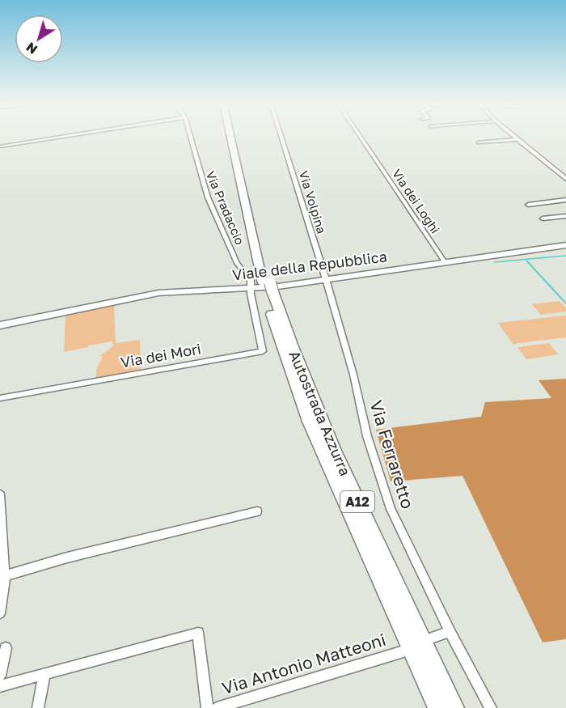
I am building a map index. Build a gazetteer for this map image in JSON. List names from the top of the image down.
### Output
{
  "streets": {
    "highway": ["Autostrada Azzurra", "A12"],
    "main road": ["Viale della Repubblica"],
    "street": [
      "Via dei Loghi",
      "Via Volpina",
      "Via Pradaccio",
      "Via dei Mori",
      "Via Ferraretto",
      "Via Antonio Matteoni"
    ]
  },
  "crossings": [
    ["Via dei Loghi", "Viale della Repubblica"],
    ["Via Volpina", "Viale della Repubblica"],
    ["Via Volpina", "Via Ferraretto"],
    ["Via Pradaccio", "Viale della Repubblica"],
    ["Via Pradaccio", "Via dei Mori"],
    ["Via Pradaccio", "Autostrada Azzurra"],
    ["Viale della Repubblica", "Via dei Mori"],
    ["Viale della Repubblica", "Autostrada Azzurra"],
    ["Viale della Repubblica", "Via Ferraretto"],
    ["Via dei Mori", "Autostrada Azzurra"]
  ],
  "north": "bottom left"
}
